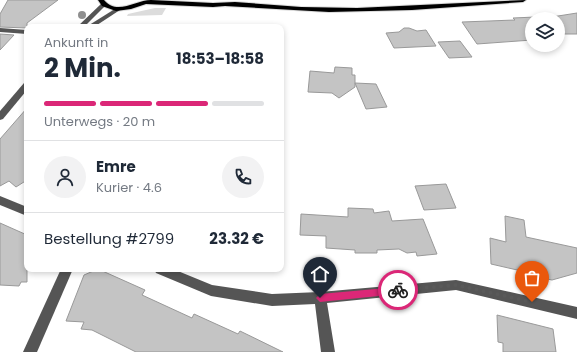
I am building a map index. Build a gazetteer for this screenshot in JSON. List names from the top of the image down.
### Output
{
  "page": {
    "heading": ["2 Min.", "Ankunft in", "18:53–18:58"],
    "panel": [
      "Emre",
      "Kurier · 4.6",
      "Bestellung #2799",
      "23.32 €"
    ],
    "bar": "Unterwegs · 20 m"
  }
}
